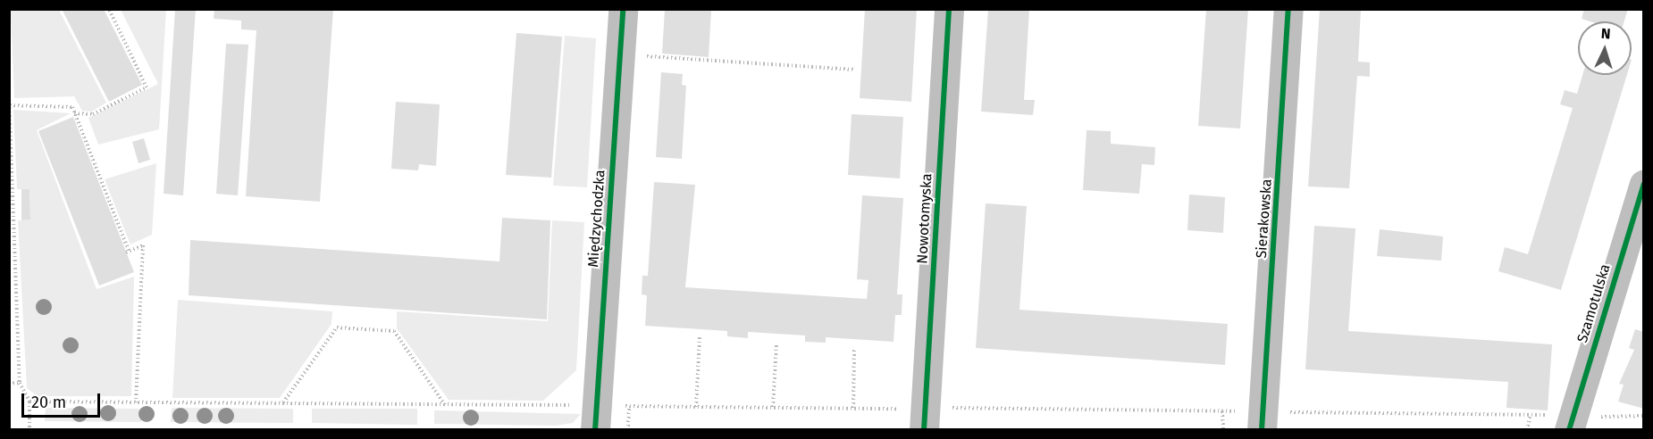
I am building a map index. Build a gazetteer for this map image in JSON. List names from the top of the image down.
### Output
{
  "streets": {
    "street": [
      "Międzychodzka",
      "Nowotomyska",
      "Sierakowska",
      "Szamotulska"
    ]
  },
  "scale_bar": "20 m",
  "north": "top"
}
